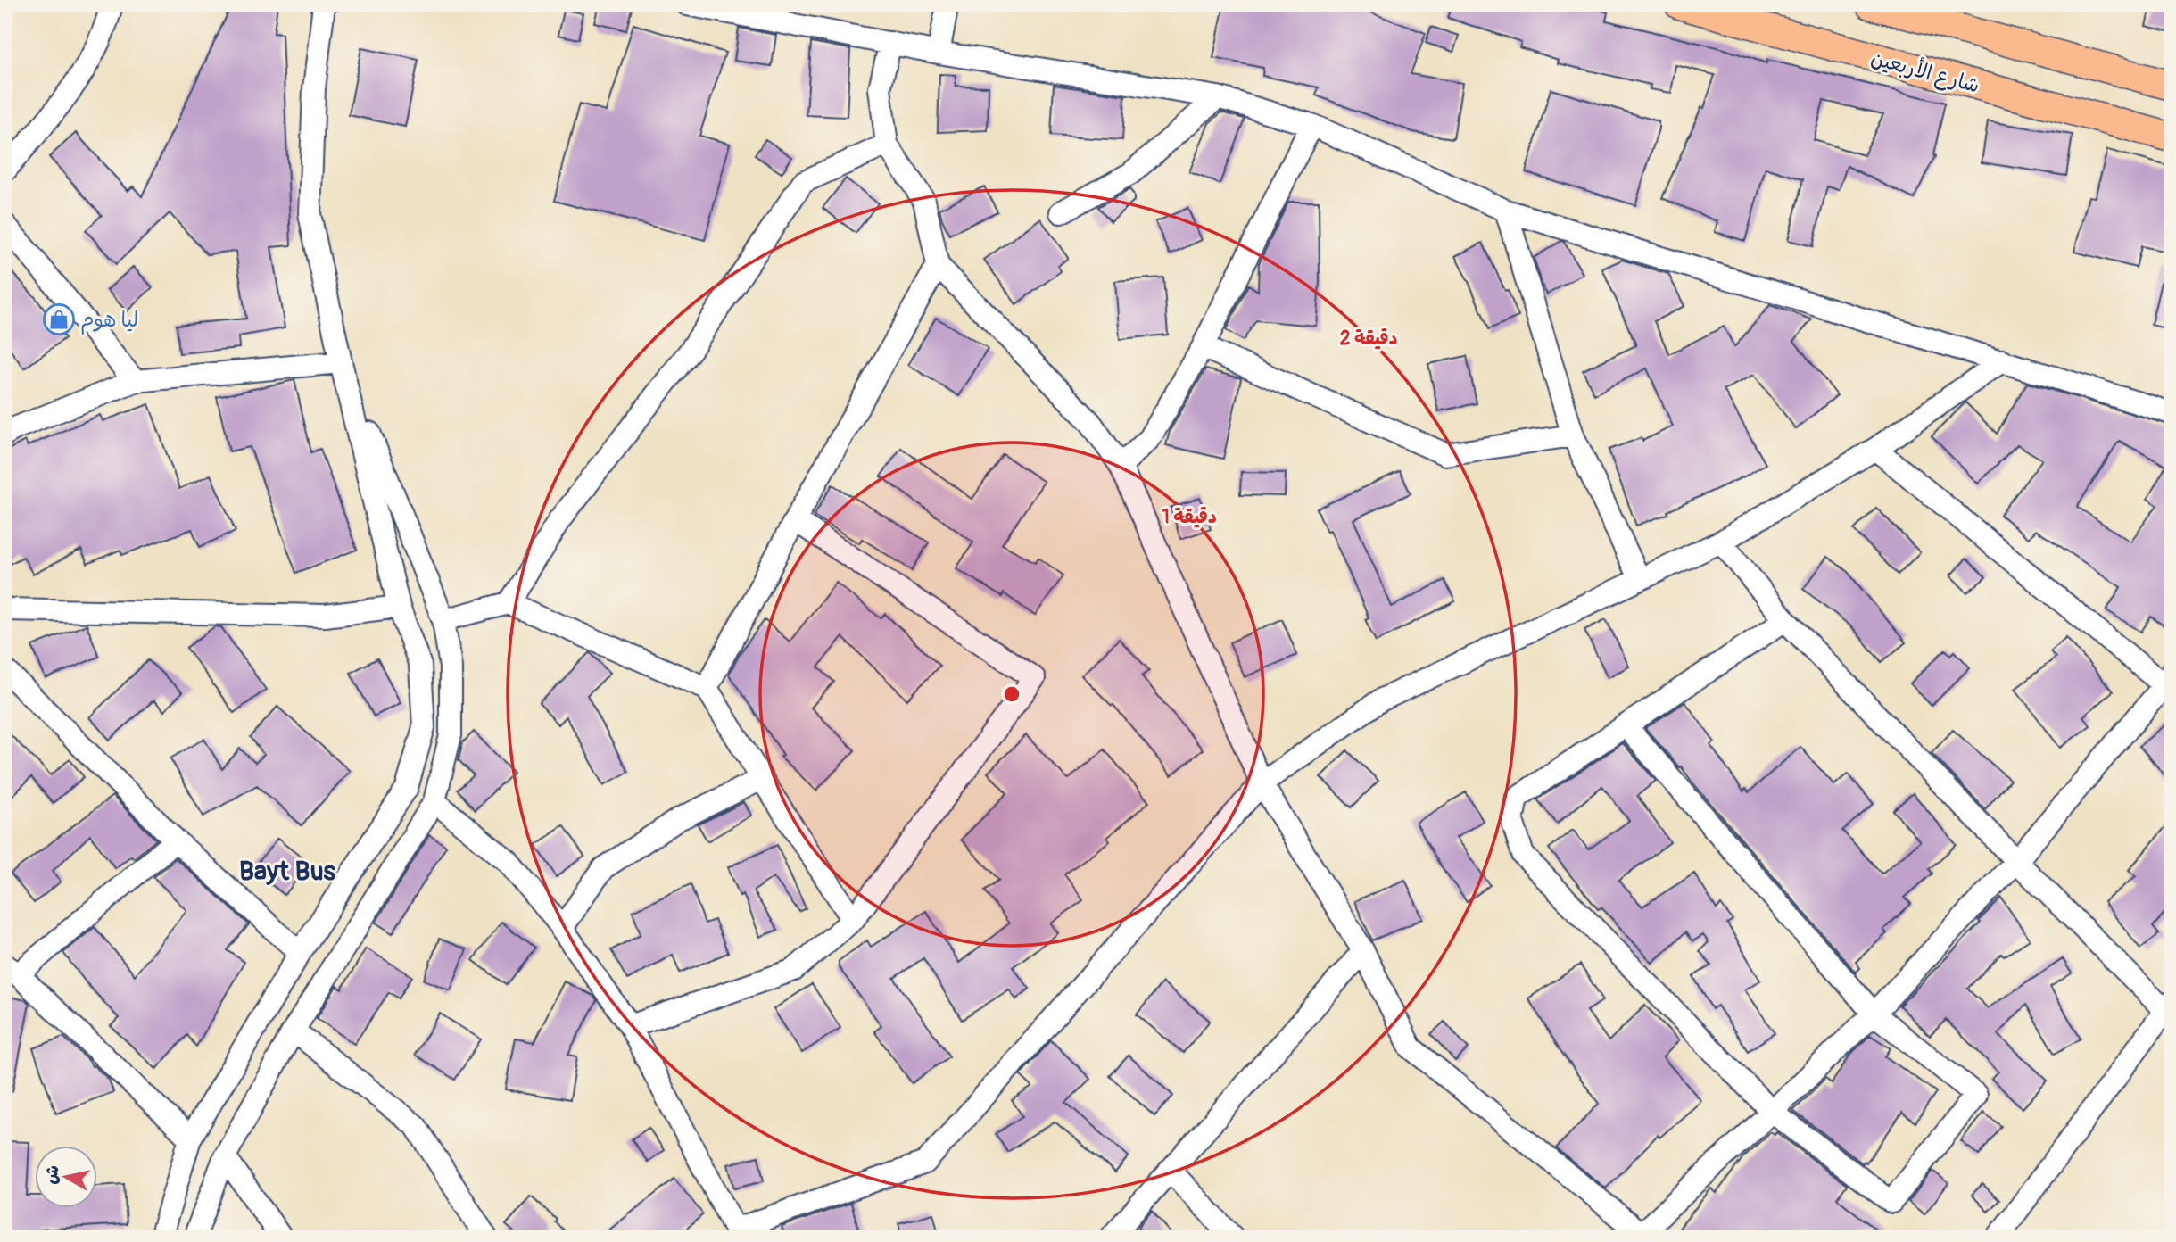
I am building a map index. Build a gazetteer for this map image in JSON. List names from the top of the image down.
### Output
{
  "streets": {
    "main road": ["شارع الأربعين"]
  },
  "districts": ["Bayt Bus"],
  "places": {
    "shop": ["ليا هوم"]
  },
  "north": "left",
  "rings": ["2 دقيقة", "1 دقيقة"]
}
